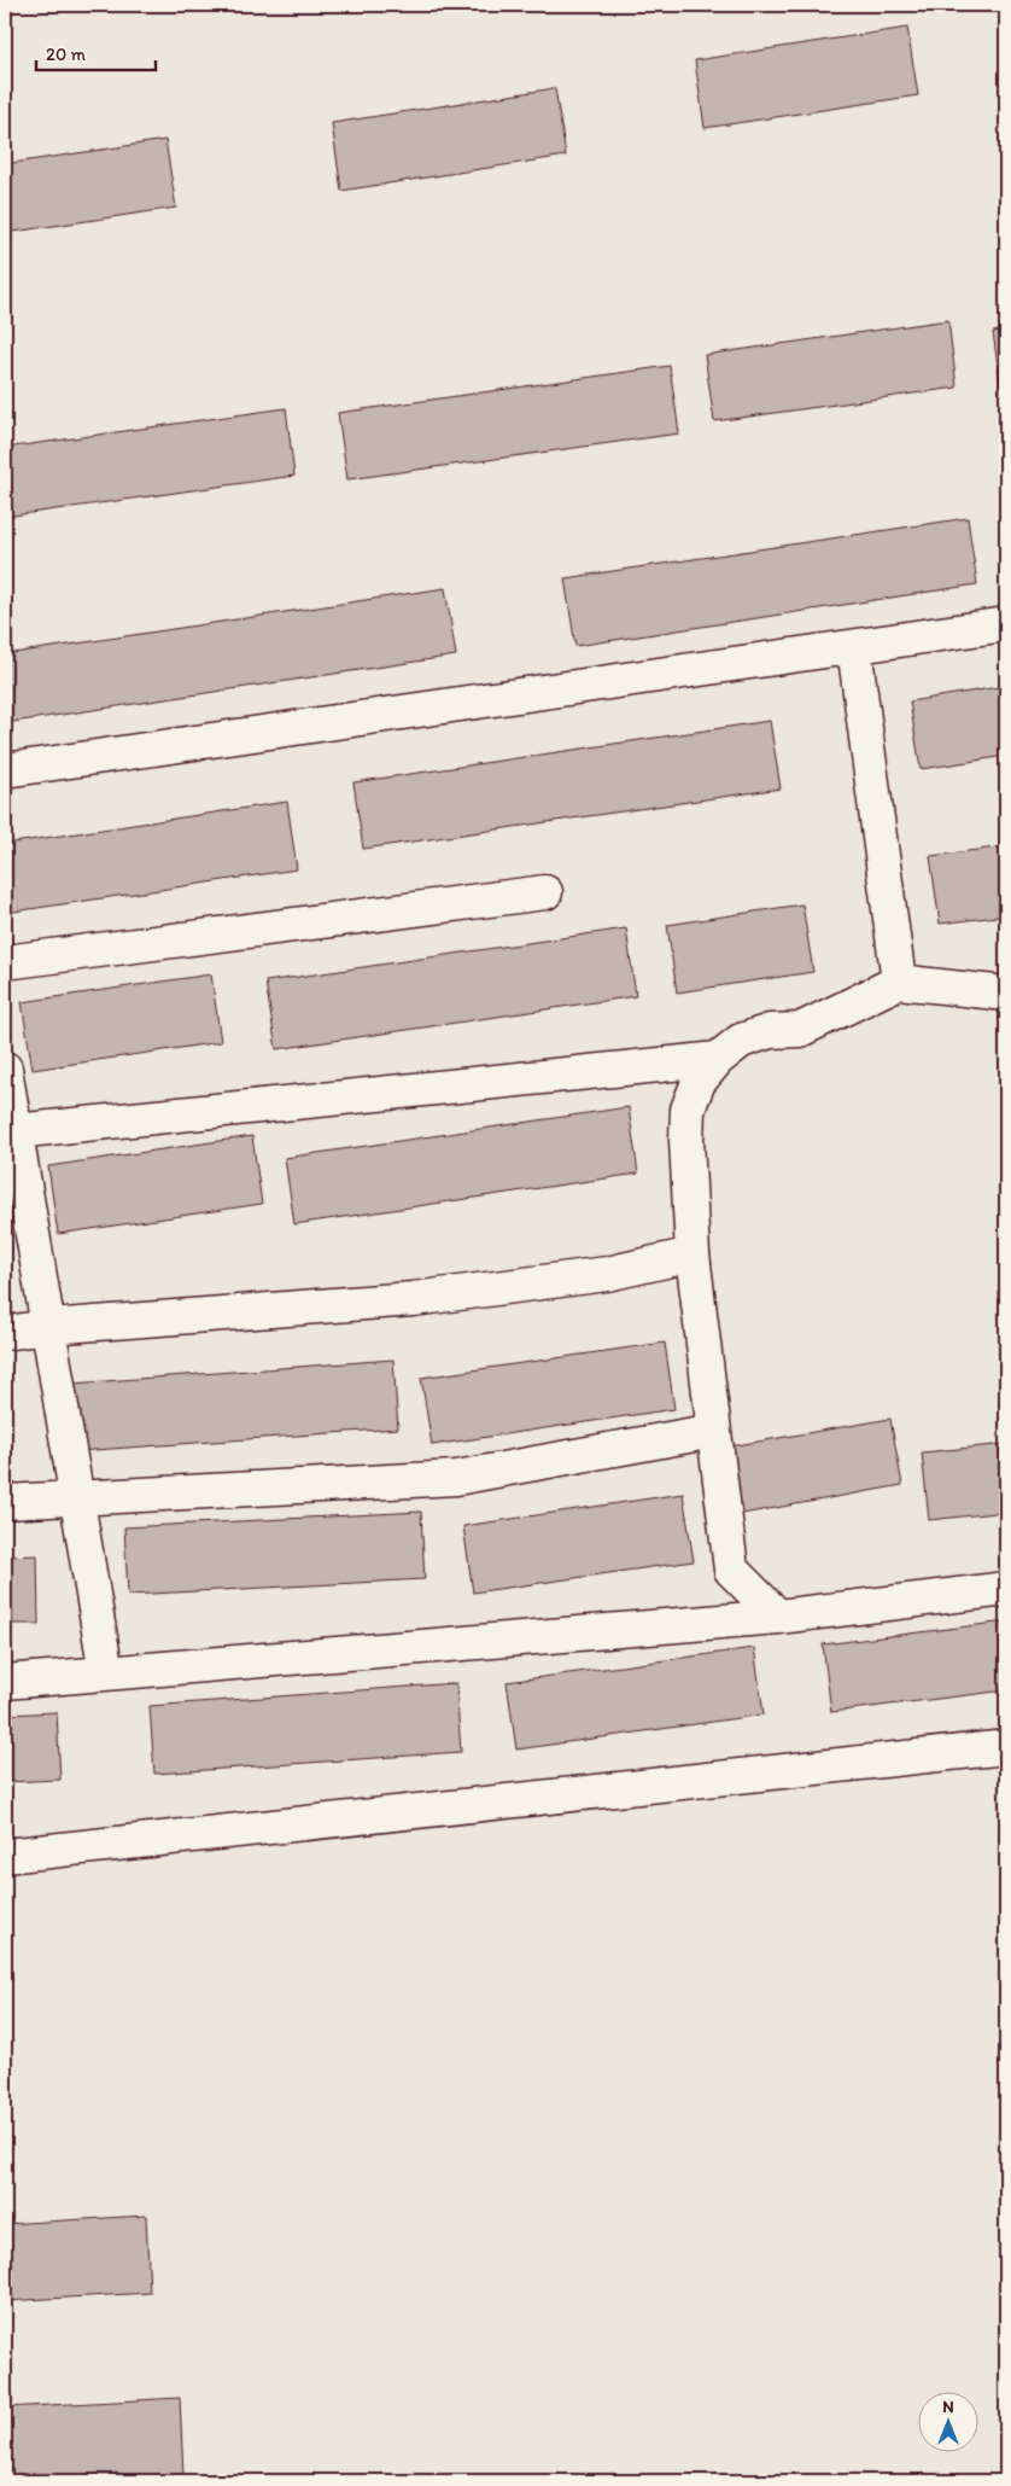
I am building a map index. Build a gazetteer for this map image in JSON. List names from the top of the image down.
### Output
{
  "scale_bar": "20 m",
  "north": "top"
}
